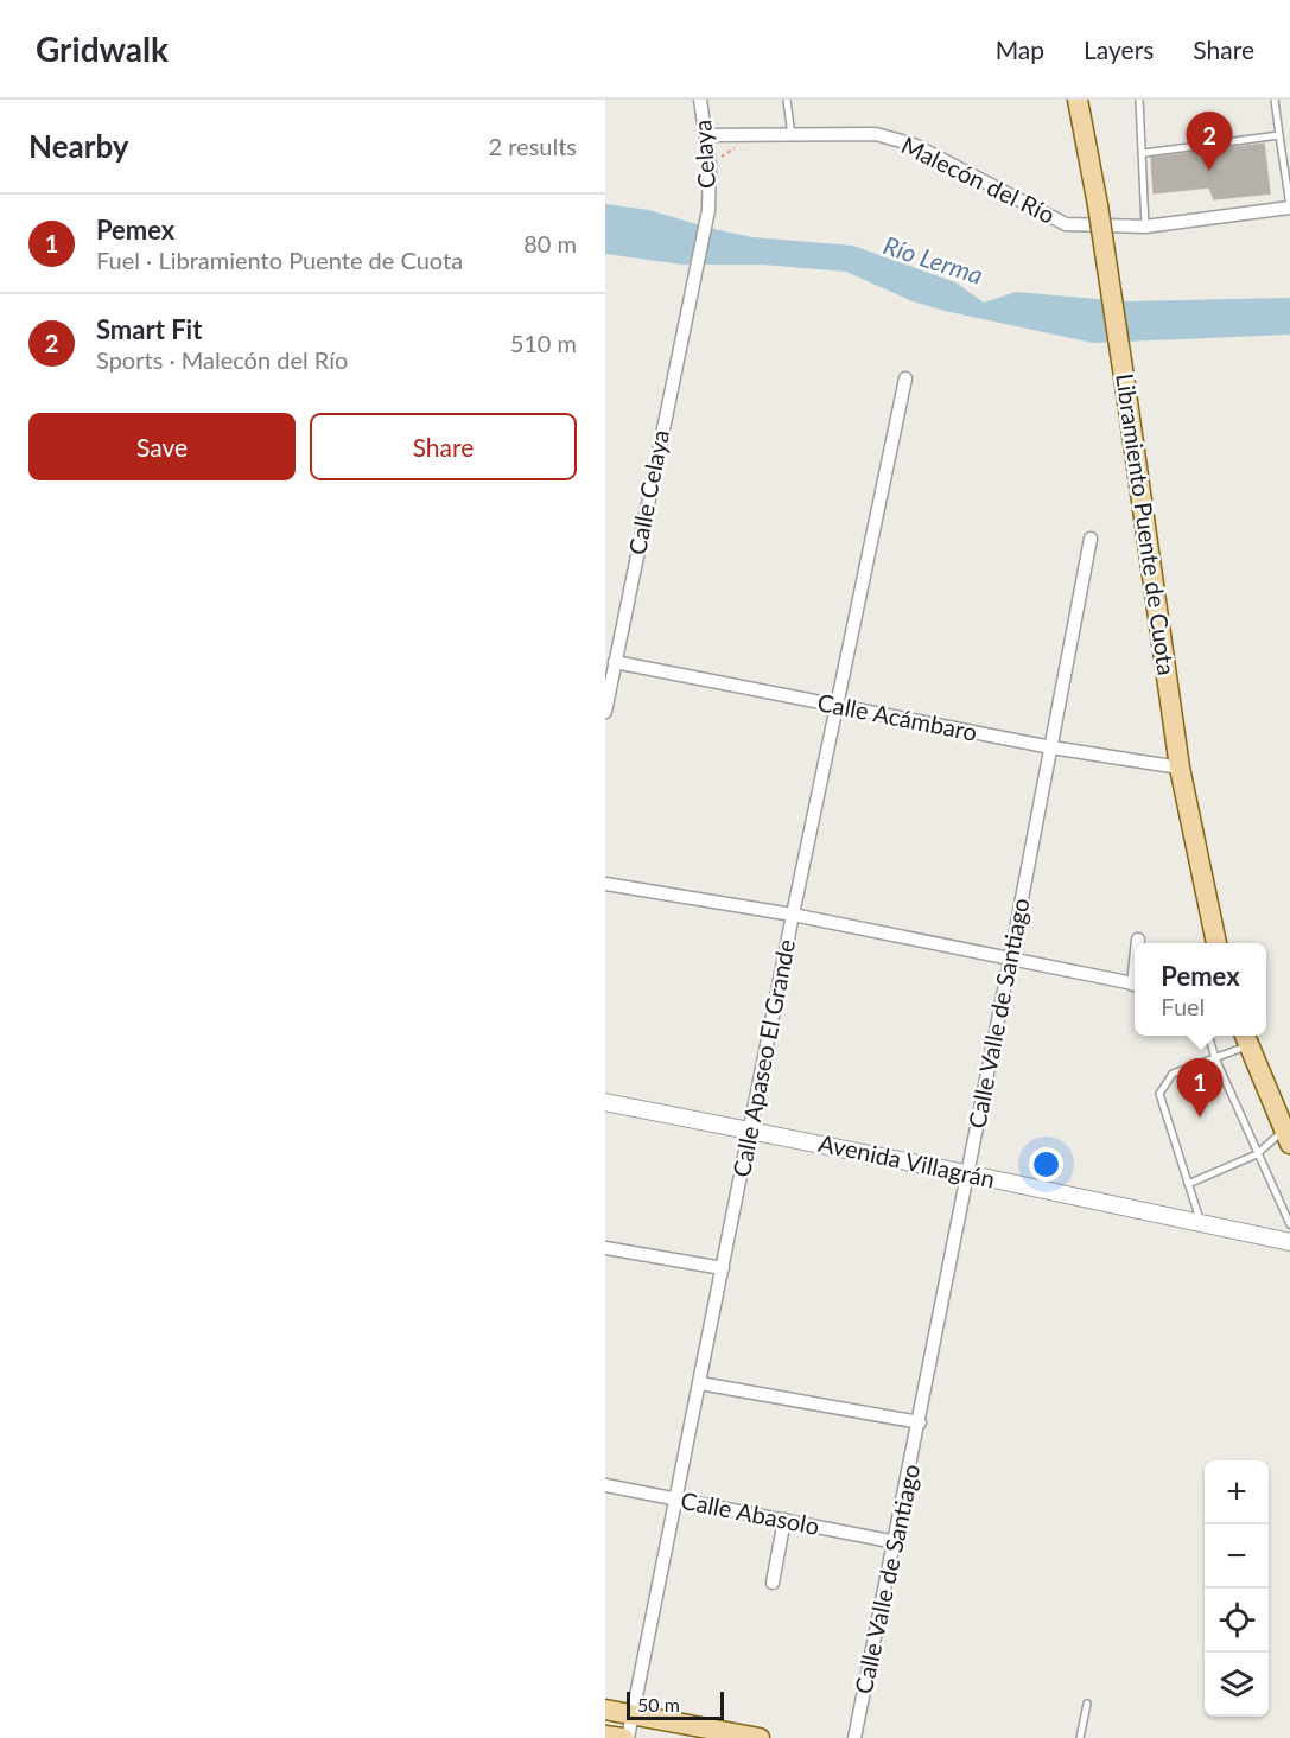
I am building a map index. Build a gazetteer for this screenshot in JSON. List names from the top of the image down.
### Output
{
  "streets": {
    "main road": ["Libramiento Puente de Cuota"],
    "street": [
      "Celaya",
      "Malecón del Río",
      "Calle Celaya",
      "Calle Acámbaro",
      "Calle Valle de Santiago",
      "Calle Apaseo El Grande",
      "Avenida Villagrán",
      "Calle Abasolo"
    ]
  },
  "crossings": [
    ["Celaya", "Malecón del Río"],
    ["Celaya", "Calle Celaya"],
    ["Calle Celaya", "Calle Acámbaro"],
    ["Libramiento Puente de Cuota", "Calle Acámbaro"],
    ["Calle Acámbaro", "Calle Valle de Santiago"],
    ["Calle Acámbaro", "Calle Apaseo El Grande"],
    ["Calle Valle de Santiago", "Avenida Villagrán"],
    ["Calle Valle de Santiago", "Calle Abasolo"],
    ["Calle Apaseo El Grande", "Avenida Villagrán"],
    ["Calle Apaseo El Grande", "Calle Abasolo"]
  ],
  "water": ["Río Lerma"],
  "scale_bar": "50 m",
  "page": {
    "header": "Gridwalk",
    "nav": ["Map", "Layers", "Share"],
    "heading": ["Nearby", "2 results"],
    "pins": ["2", "1"],
    "list": [
      {
        "mark": "1",
        "name": "Pemex",
        "note": "Fuel · Libramiento Puente de Cuota",
        "value": "80 m"
      },
      {
        "mark": "2",
        "name": "Smart Fit",
        "note": "Sports · Malecón del Río",
        "value": "510 m"
      }
    ],
    "buttons": ["Save", "Share"],
    "popup": ["Pemex", "Fuel"],
    "map_buttons": ["+", "−"],
    "scale": "50 m"
  }
}
